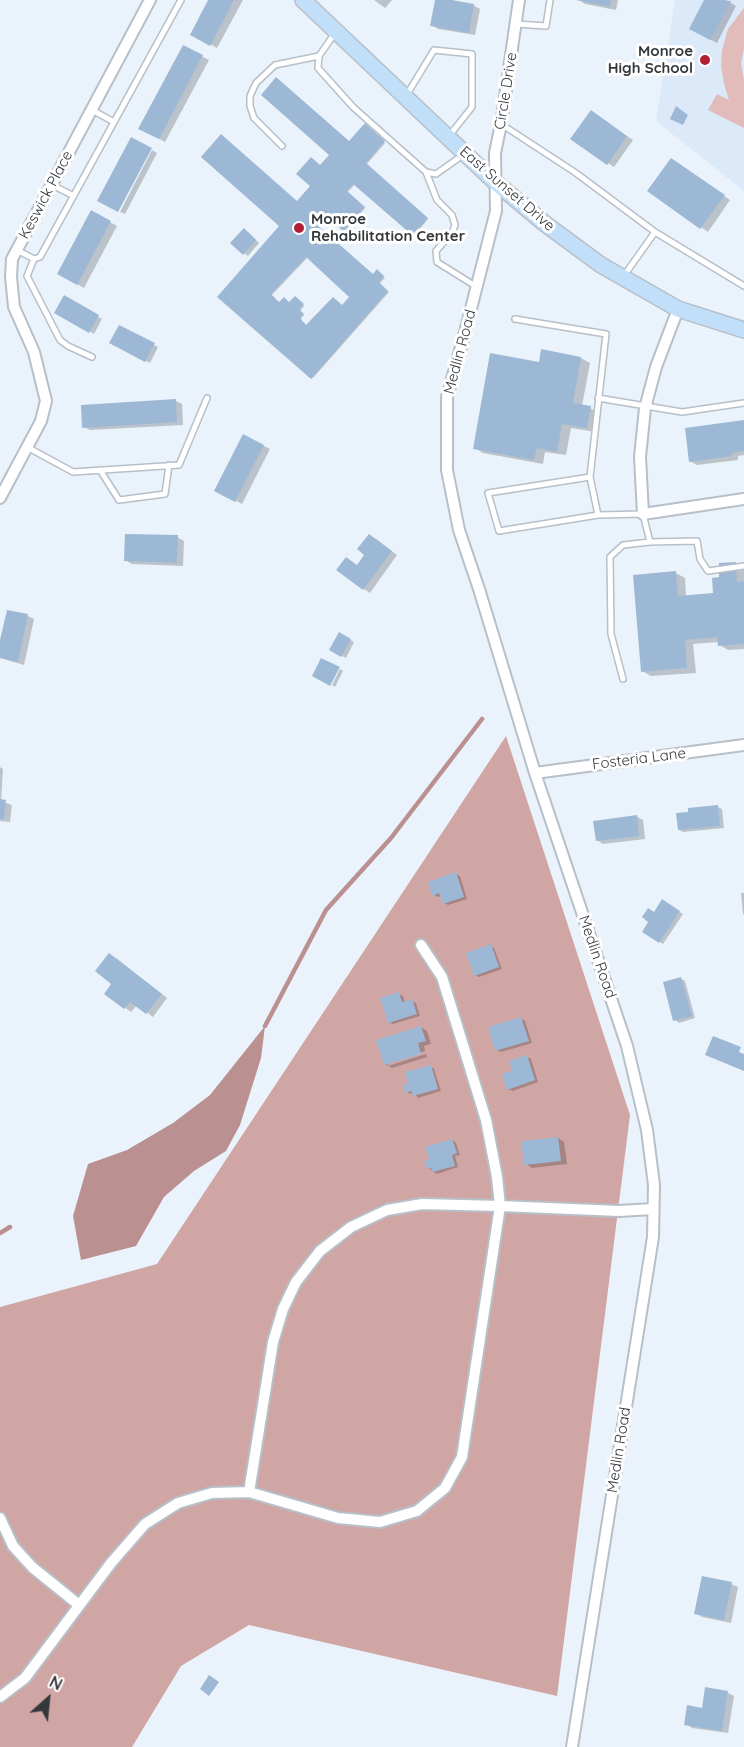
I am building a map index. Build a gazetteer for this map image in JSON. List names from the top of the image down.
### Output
{
  "streets": {
    "street": [
      "Circle Drive",
      "East Sunset Drive",
      "Keswick Place",
      "Medlin Road",
      "Fosteria Lane"
    ]
  },
  "crossings": [
    ["Circle Drive", "East Sunset Drive"],
    ["Circle Drive", "Medlin Road"],
    ["East Sunset Drive", "Medlin Road"],
    ["Medlin Road", "Fosteria Lane"]
  ],
  "places": ["Monroe High School", "Monroe Rehabilitation Center"],
  "north": "top right"
}
